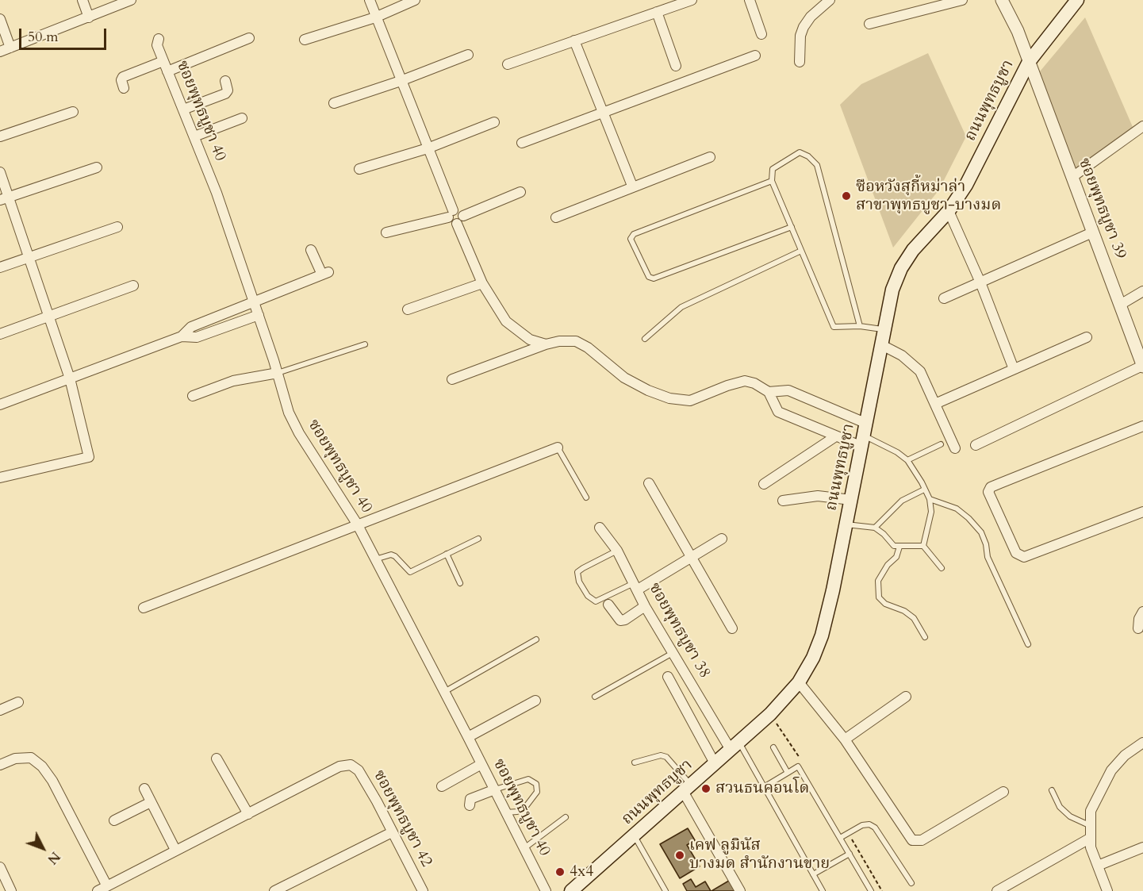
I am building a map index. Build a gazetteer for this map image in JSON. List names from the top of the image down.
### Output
{
  "streets": {
    "main road": ["ถนนพุทธบูชา"],
    "street": [
      "ซอยพุทธบูชา 40",
      "ซอยพุทธบูชา 39",
      "ซอยพุทธบูชา 38",
      "ซอยพุทธบูชา 42"
    ]
  },
  "crossings": [
    ["ถนนพุทธบูชา", "ซอยพุทธบูชา 39"],
    ["ถนนพุทธบูชา", "ซอยพุทธบูชา 38"]
  ],
  "places": [
    "ซือหวังสุกี้หม่าล่า สาขาพุทธบูชา-บางมด",
    "สวนธนคอนโด",
    "เคฟ ลูมินัส บางมด สำนักงานขาย",
    "4x4"
  ],
  "scale_bar": "50 m",
  "north": "bottom right"
}
